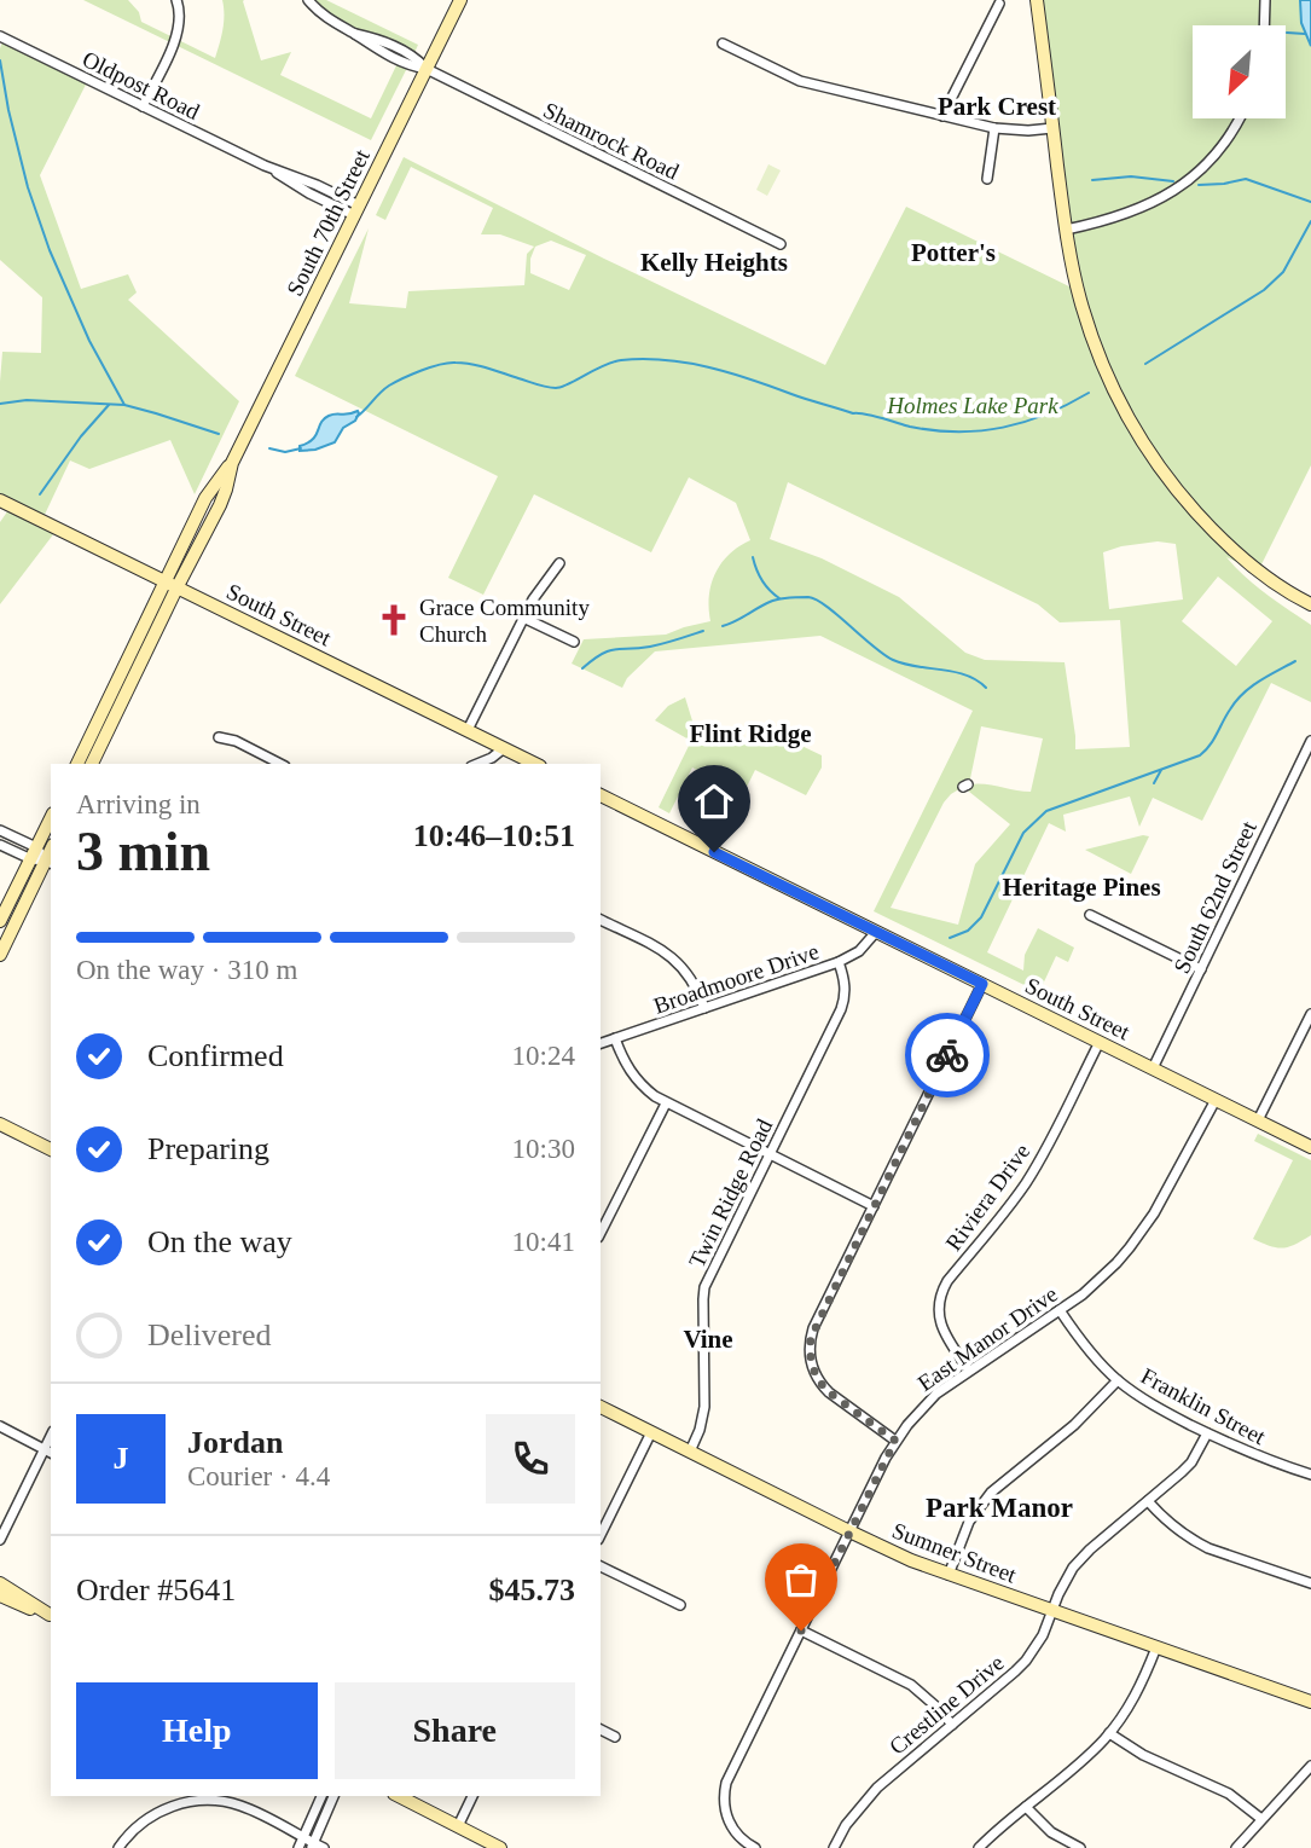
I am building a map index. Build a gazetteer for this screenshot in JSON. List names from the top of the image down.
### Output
{
  "streets": {
    "main road": ["South 70th Street", "South Street", "Sumner Street"],
    "street": [
      "Oldpost Road",
      "Shamrock Road",
      "South 62nd Street",
      "Broadmoore Drive",
      "Twin Ridge Road",
      "Riviera Drive",
      "East Manor Drive",
      "Franklin Street",
      "Crestline Drive"
    ]
  },
  "crossings": [
    ["Oldpost Road", "South 70th Street"],
    ["Shamrock Road", "South 70th Street"],
    ["South 70th Street", "South Street"],
    ["South Street", "South 62nd Street"],
    ["South Street", "Broadmoore Drive"],
    ["South Street", "Riviera Drive"],
    ["South Street", "East Manor Drive"],
    ["Broadmoore Drive", "Twin Ridge Road"],
    ["Twin Ridge Road", "Sumner Street"],
    ["Riviera Drive", "East Manor Drive"],
    ["East Manor Drive", "Franklin Street"],
    ["East Manor Drive", "Sumner Street"],
    ["Franklin Street", "Crestline Drive"],
    ["Sumner Street", "Crestline Drive"]
  ],
  "districts": [
    "Park Crest",
    "Potter's",
    "Kelly Heights",
    "Flint Ridge",
    "Heritage Pines",
    "Vine",
    "Park Manor"
  ],
  "parks": ["Holmes Lake Park"],
  "places": {
    "church": ["Grace Community Church"]
  },
  "north": "bottom left",
  "page": {
    "heading": ["3 min", "Arriving in", "10:46–10:51"],
    "panel": [
      "Jordan",
      "Courier · 4.4",
      "Order #5641",
      "$45.73"
    ],
    "bar": "On the way · 310 m",
    "list": [
      ["Confirmed", "10:24"],
      ["Preparing", "10:30"],
      ["On the way", "10:41"],
      "Delivered"
    ],
    "round": "J",
    "buttons": ["Help", "Share"]
  }
}
